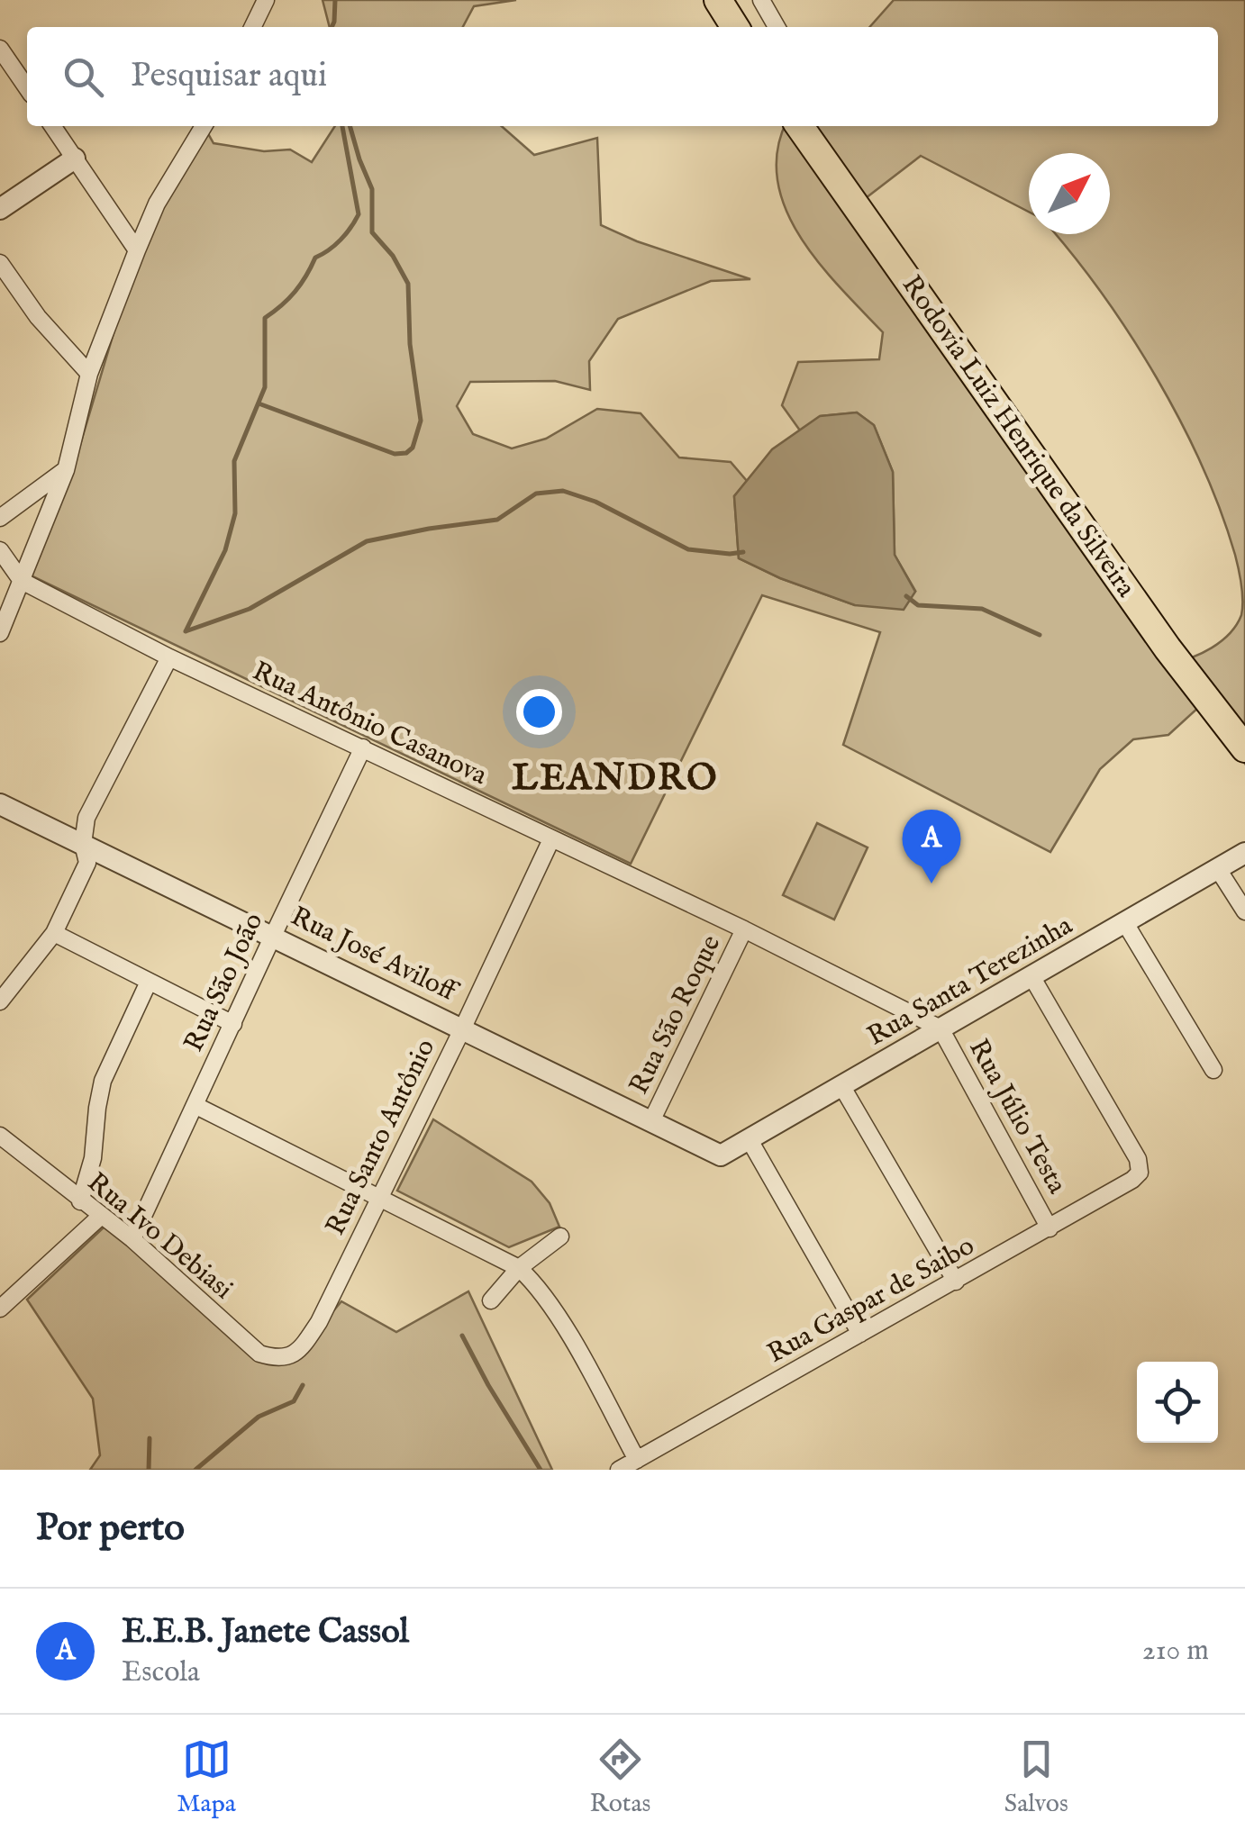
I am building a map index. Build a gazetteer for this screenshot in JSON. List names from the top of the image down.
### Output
{
  "streets": {
    "main road": ["Rodovia Luiz Henrique da Silveira"],
    "street": [
      "Rua Antônio Casanova",
      "Rua José Aviloff",
      "Rua Santa Terezinha",
      "Rua São João",
      "Rua São Roque",
      "Rua Júlio Testa",
      "Rua Santo Antônio",
      "Rua Ivo Debiasi",
      "Rua Gaspar de Saibo"
    ]
  },
  "crossings": [
    ["Rua Antônio Casanova", "Rua Santa Terezinha"],
    ["Rua Antônio Casanova", "Rua São João"],
    ["Rua Antônio Casanova", "Rua São Roque"],
    ["Rua Antônio Casanova", "Rua Júlio Testa"],
    ["Rua Antônio Casanova", "Rua Santo Antônio"],
    ["Rua José Aviloff", "Rua Santa Terezinha"],
    ["Rua José Aviloff", "Rua São João"],
    ["Rua José Aviloff", "Rua São Roque"],
    ["Rua José Aviloff", "Rua Santo Antônio"],
    ["Rua Santa Terezinha", "Rua Júlio Testa"],
    ["Rua Santa Terezinha", "Rua Gaspar de Saibo"],
    ["Rua São João", "Rua Ivo Debiasi"],
    ["Rua Júlio Testa", "Rua Gaspar de Saibo"],
    ["Rua Santo Antônio", "Rua Ivo Debiasi"]
  ],
  "districts": ["LEANDRO"],
  "north": "top right",
  "page": {
    "search": "Pesquisar aqui",
    "pins": "A",
    "heading": "Por perto",
    "list": [
      {
        "mark": "A",
        "name": "E.E.B. Janete Cassol",
        "note": "Escola",
        "value": "210 m"
      }
    ],
    "nav": ["Mapa", "Rotas", "Salvos"]
  }
}
